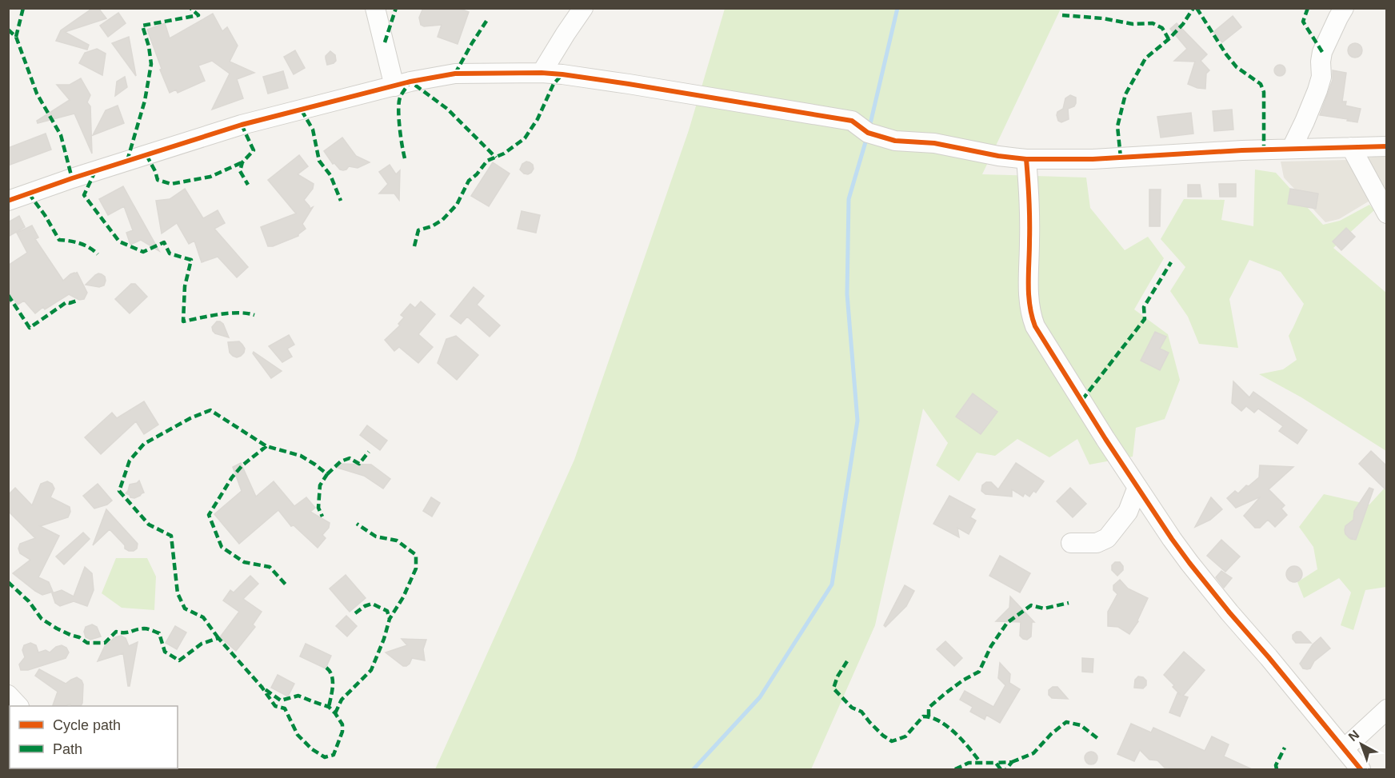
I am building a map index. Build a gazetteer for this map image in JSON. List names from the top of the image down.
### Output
{
  "legend": ["Cycle path", "Path"],
  "north": "top left"
}
